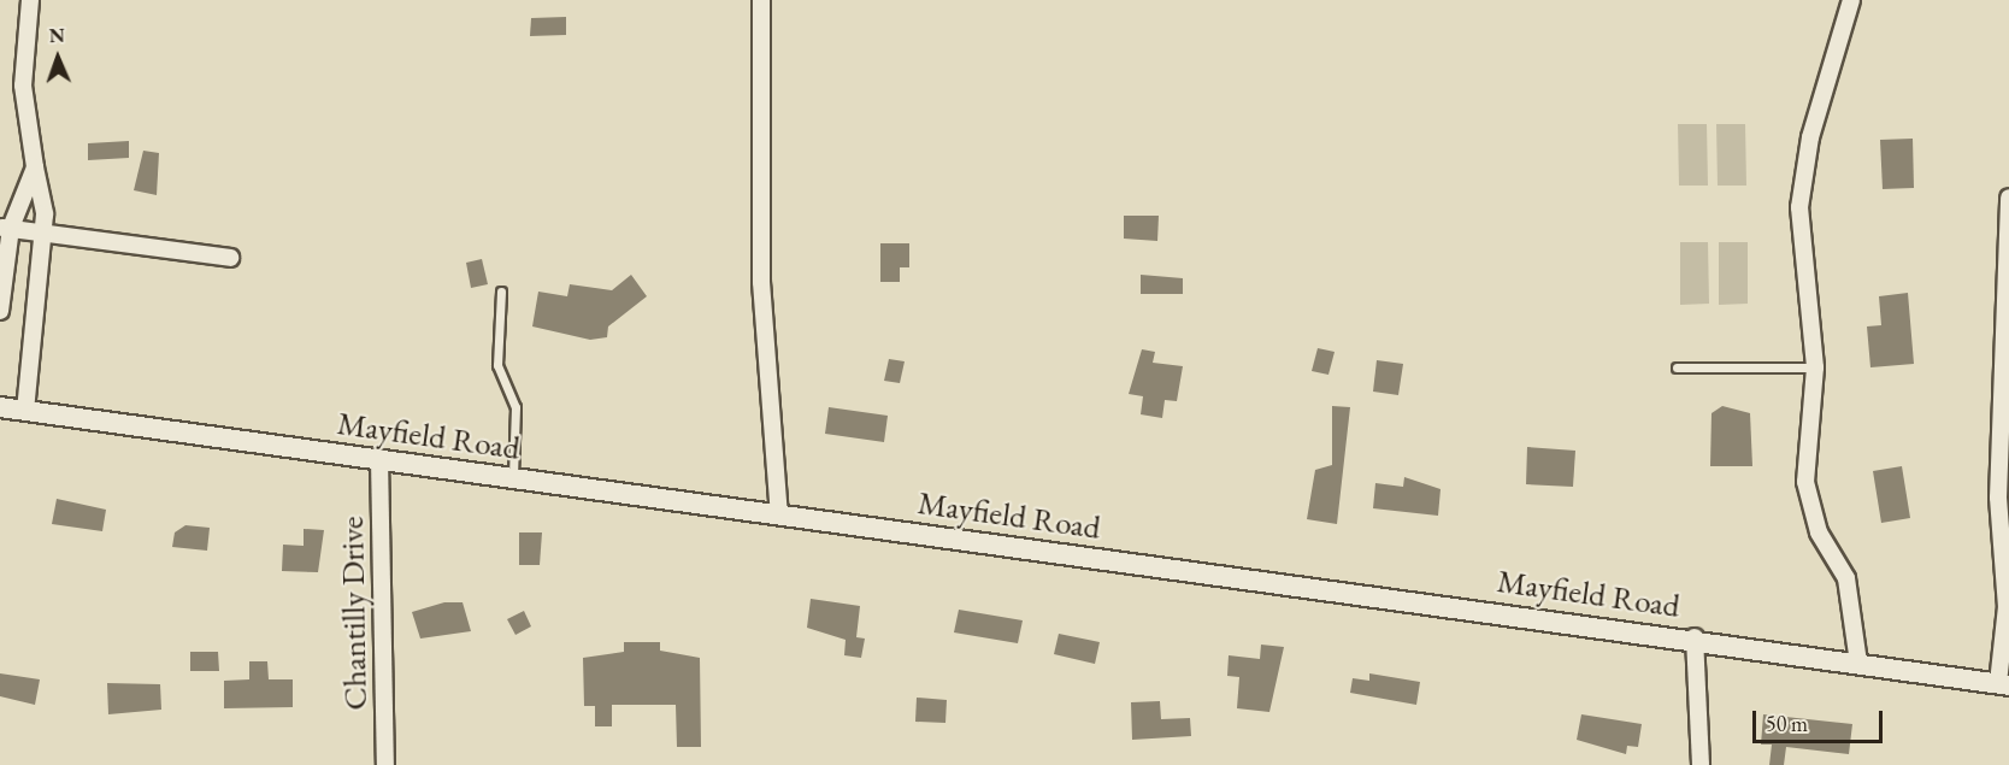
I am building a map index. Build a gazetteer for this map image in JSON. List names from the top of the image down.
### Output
{
  "streets": {
    "street": ["Mayfield Road", "Chantilly Drive"]
  },
  "crossings": [
    ["Mayfield Road", "Chantilly Drive"]
  ],
  "scale_bar": "50 m",
  "north": "top"
}
